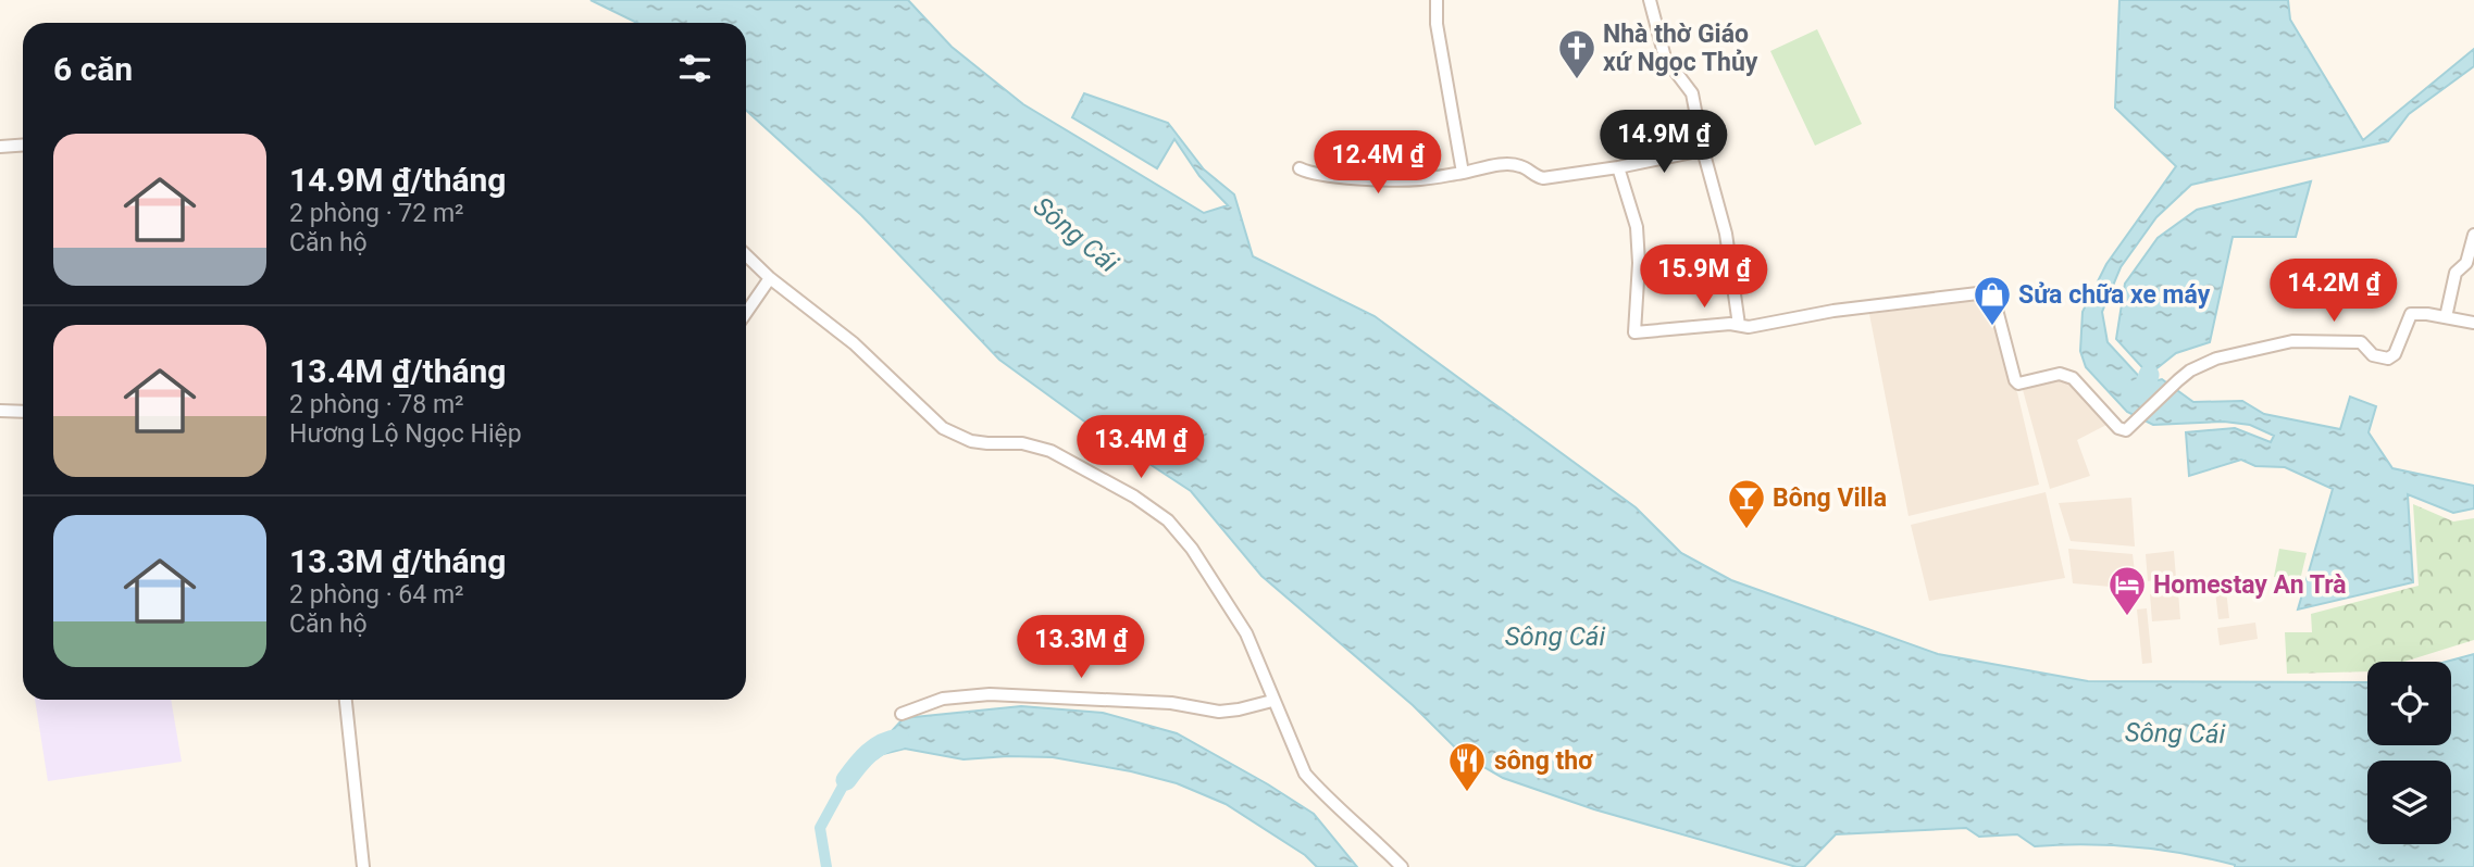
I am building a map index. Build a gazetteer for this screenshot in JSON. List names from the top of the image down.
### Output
{
  "water": ["Sông Cái"],
  "places": {
    "church": ["Nhà thờ Giáo xứ Ngọc Thủy"],
    "shop": ["Sửa chữa xe máy"],
    "bar": ["Bông Villa"],
    "hotel": ["Homestay An Trà"],
    "restaurant": ["sông thơ"]
  },
  "page": {
    "heading": "6 căn",
    "price": [
      "14.9M ₫",
      "12.4M ₫",
      "15.9M ₫",
      "14.2M ₫",
      "13.4M ₫",
      "13.3M ₫"
    ],
    "list": [
      {
        "name": "14.9M ₫/tháng",
        "note": "2 phòng · 72 m² · Căn hộ"
      },
      {
        "name": "13.4M ₫/tháng",
        "note": "2 phòng · 78 m² · Hương Lộ Ngọc Hiệp"
      },
      {
        "name": "13.3M ₫/tháng",
        "note": "2 phòng · 64 m² · Căn hộ"
      }
    ]
  }
}
